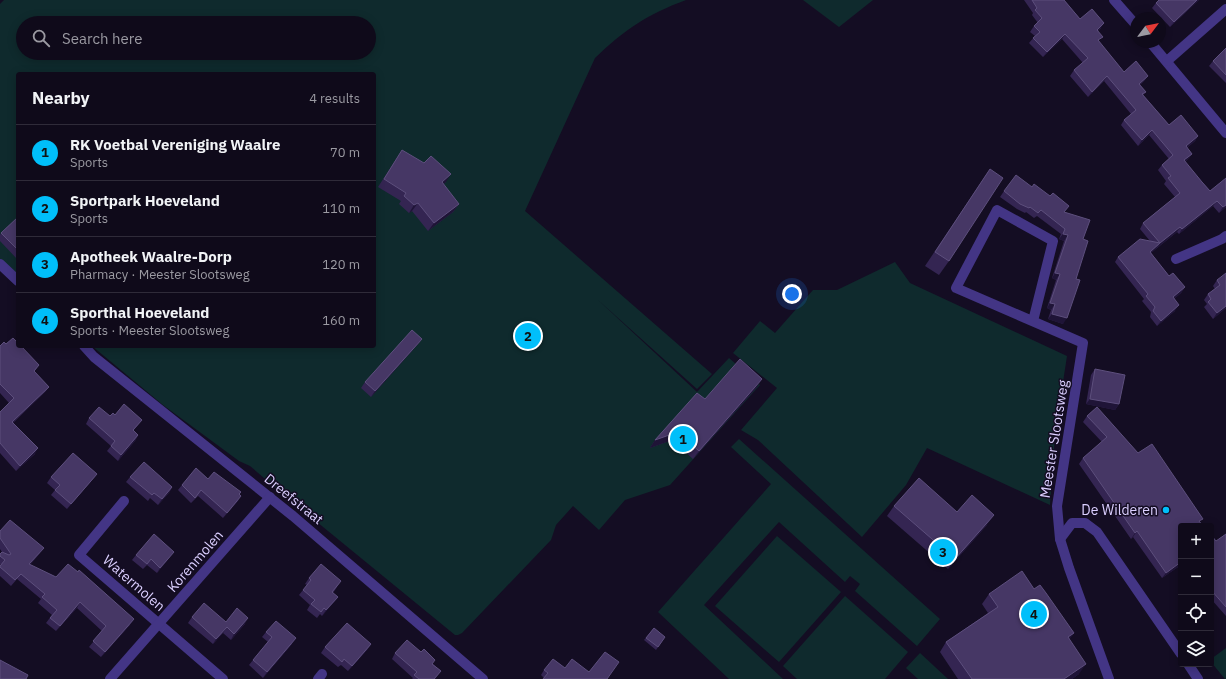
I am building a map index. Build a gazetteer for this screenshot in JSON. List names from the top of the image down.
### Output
{
  "streets": {
    "street": [
      "Meester Slootsweg",
      "Dreefstraat",
      "Korenmolen",
      "Watermolen"
    ]
  },
  "crossings": [
    ["Dreefstraat", "Korenmolen"],
    ["Korenmolen", "Watermolen"]
  ],
  "places": ["De Wilderen"],
  "north": "top right",
  "page": {
    "search": "Search here",
    "heading": ["Nearby", "4 results"],
    "list": [
      {
        "mark": "1",
        "name": "RK Voetbal Vereniging Waalre",
        "note": "Sports",
        "value": "70 m"
      },
      {
        "mark": "2",
        "name": "Sportpark Hoeveland",
        "note": "Sports",
        "value": "110 m"
      },
      {
        "mark": "3",
        "name": "Apotheek Waalre-Dorp",
        "note": "Pharmacy · Meester Slootsweg",
        "value": "120 m"
      },
      {
        "mark": "4",
        "name": "Sporthal Hoeveland",
        "note": "Sports · Meester Slootsweg",
        "value": "160 m"
      }
    ],
    "pins": [
      "2",
      "1",
      "3",
      "4"
    ],
    "map_buttons": ["+", "−"]
  }
}
